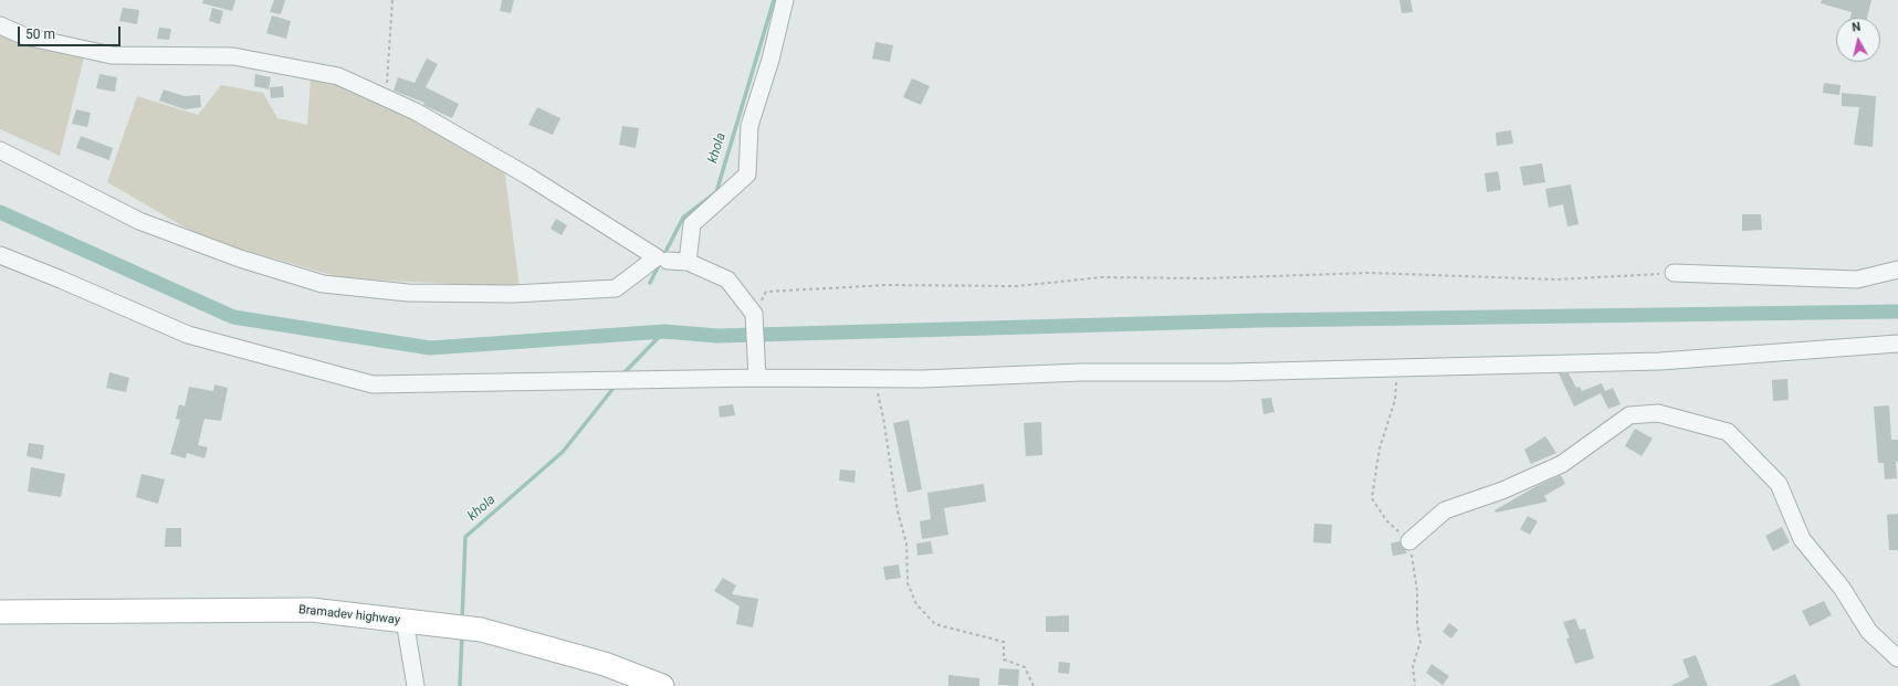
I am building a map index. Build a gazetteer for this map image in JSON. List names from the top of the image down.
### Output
{
  "streets": {
    "street": ["Bramadev highway"]
  },
  "water": ["khola"],
  "scale_bar": "50 m",
  "north": "top"
}
